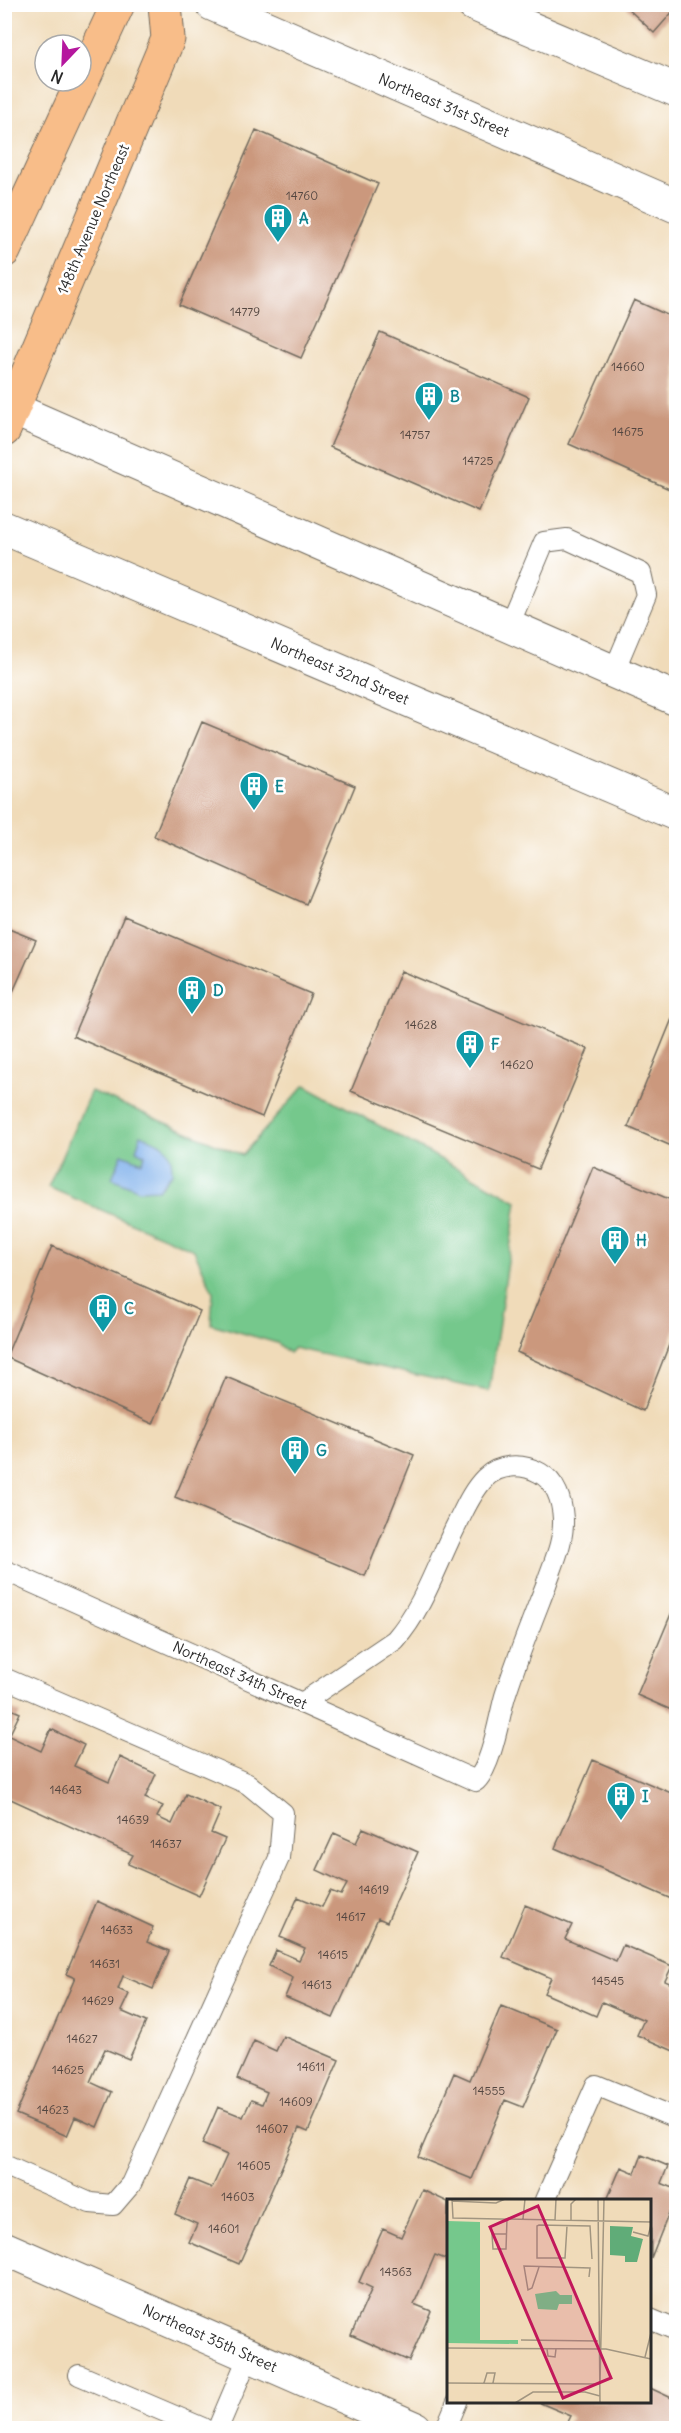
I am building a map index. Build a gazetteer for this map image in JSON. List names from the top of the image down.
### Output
{
  "streets": {
    "main road": ["148th Avenue Northeast"],
    "street": ["Northeast 31st Street", "Northeast 32nd Street", "Northeast 35th Street"],
    "lane": ["Northeast 34th Street"]
  },
  "places": {
    "building": [
      "A",
      "B",
      "E",
      "D",
      "F",
      "H",
      "C",
      "G",
      "I"
    ]
  },
  "house_numbers": [
    "14760",
    "14779",
    "14660",
    "14675",
    "14757",
    "14725",
    "14628",
    "14620",
    "14643",
    "14639",
    "14637",
    "14619",
    "14617",
    "14633",
    "14615",
    "14631",
    "14545",
    "14613",
    "14629",
    "14627",
    "14611",
    "14625",
    "14555",
    "14609",
    "14623",
    "14607",
    "14605",
    "14603",
    "14601",
    "14563"
  ],
  "north": "bottom left"
}
